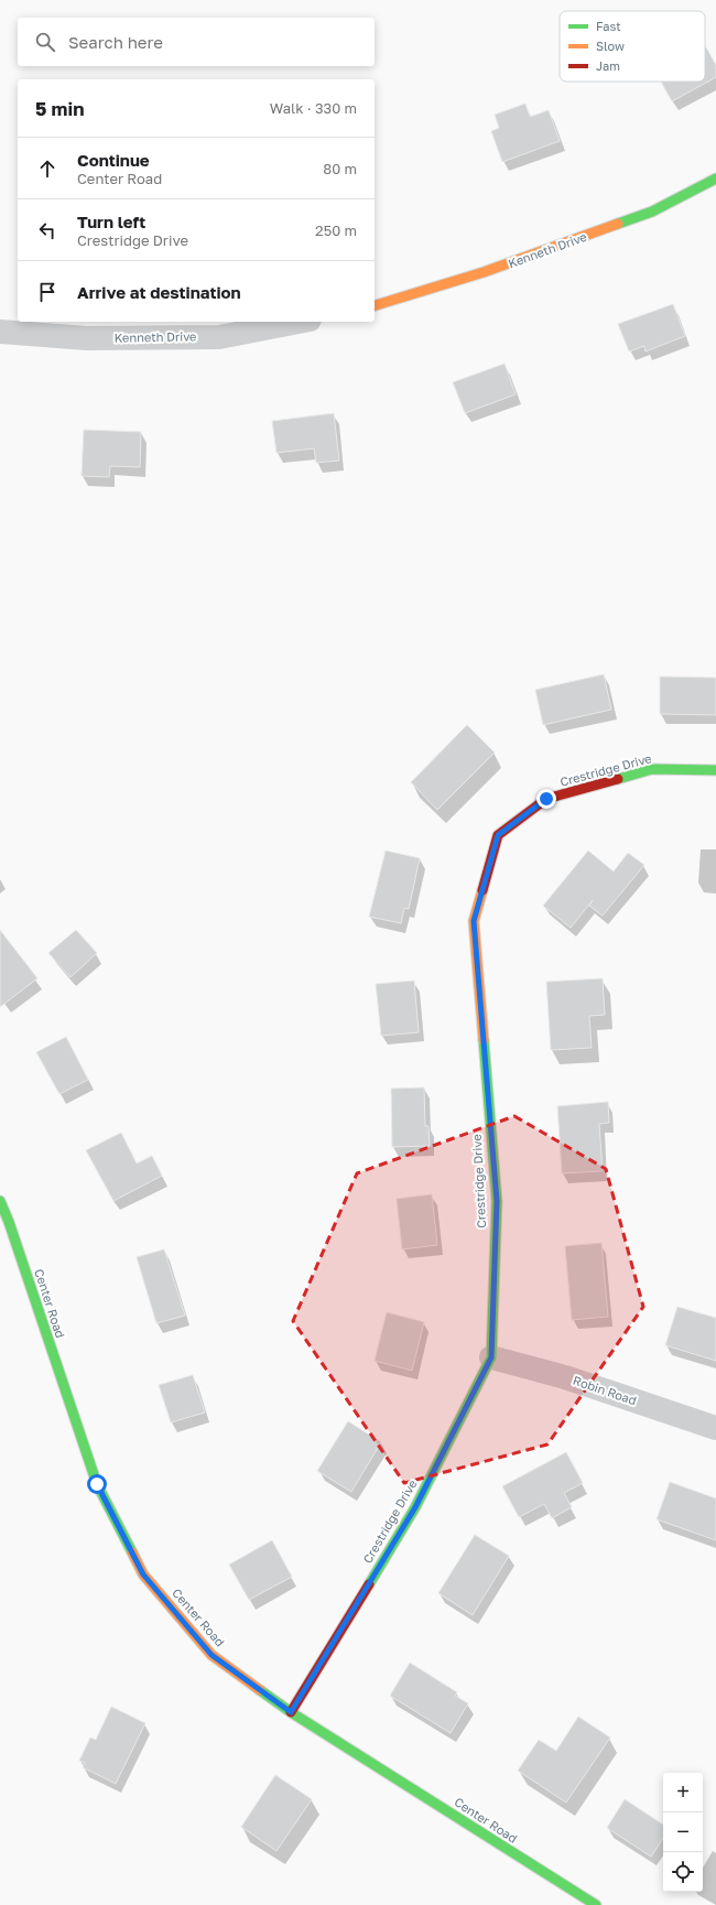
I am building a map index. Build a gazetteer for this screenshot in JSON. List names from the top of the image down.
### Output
{
  "streets": {
    "street": [
      "Kenneth Drive",
      "Crestridge Drive",
      "Center Road",
      "Robin Road"
    ]
  },
  "crossings": [
    ["Crestridge Drive", "Center Road"],
    ["Crestridge Drive", "Robin Road"]
  ],
  "legend": ["Fast", "Slow", "Jam"],
  "page": {
    "search": "Search here",
    "heading": ["5 min", "Walk · 330 m"],
    "list": [
      ["Continue", "Center Road", "80 m"],
      ["Turn left", "Crestridge Drive", "250 m"],
      "Arrive at destination"
    ],
    "map_buttons": ["+", "−"]
  }
}
